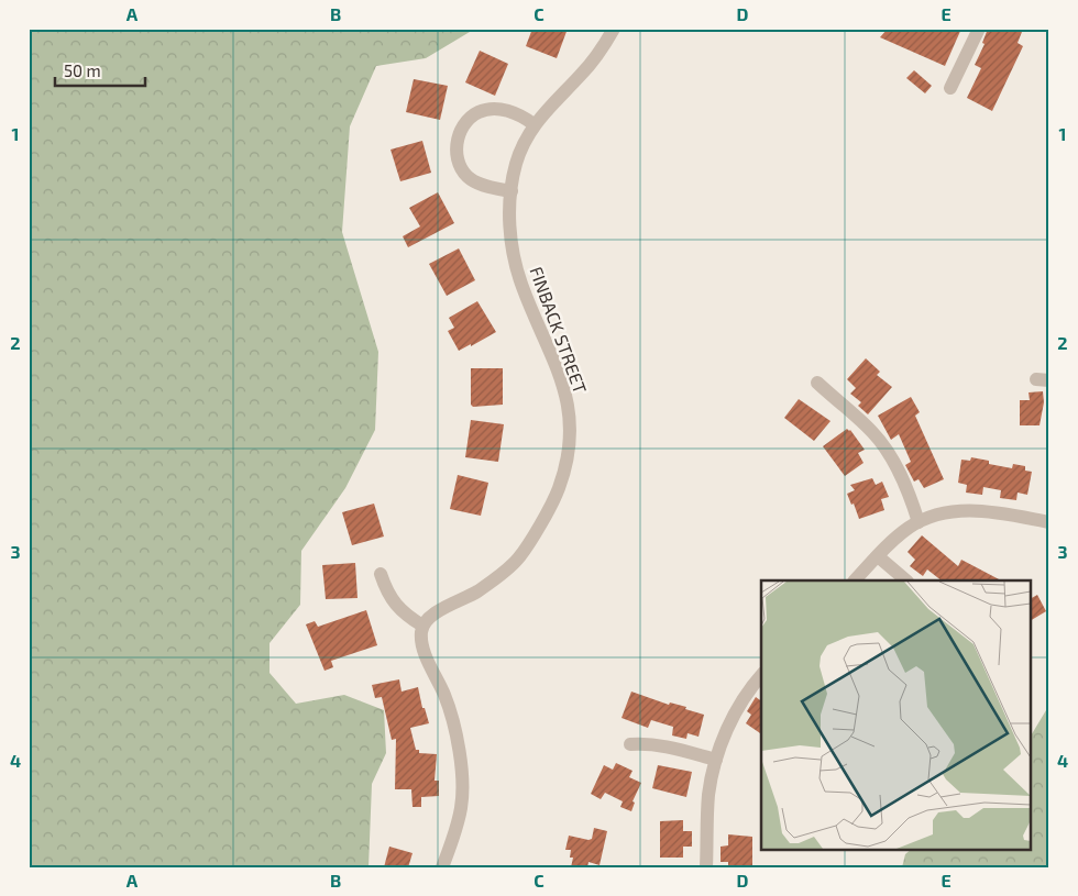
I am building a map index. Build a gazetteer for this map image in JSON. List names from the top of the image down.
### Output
{
  "streets": {
    "street": ["FINBACK STREET"]
  },
  "scale_bar": "50 m",
  "grid": {
    "columns": [
      "A",
      "B",
      "C",
      "D",
      "E"
    ],
    "rows": [
      "1",
      "2",
      "3",
      "4"
    ]
  }
}
